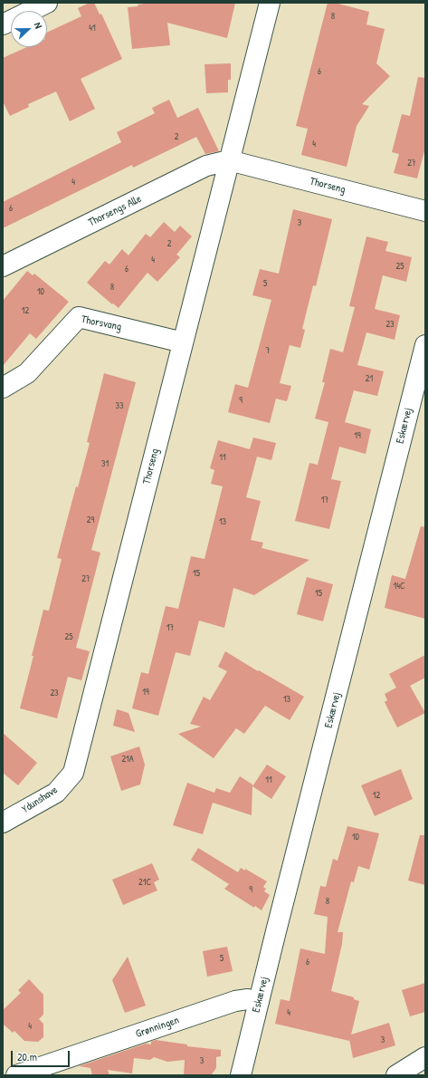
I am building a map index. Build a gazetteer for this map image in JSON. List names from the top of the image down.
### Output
{
  "streets": {
    "street": [
      "Thorseng",
      "Thorsengs Alle",
      "Thorsvang",
      "Eskærvej",
      "Ydunshave",
      "Grønningen"
    ]
  },
  "crossings": [
    ["Thorseng", "Thorsengs Alle"],
    ["Thorseng", "Thorsvang"],
    ["Thorseng", "Ydunshave"],
    ["Eskærvej", "Grønningen"]
  ],
  "house_numbers": [
    "8",
    "41",
    "6",
    "2",
    "4",
    "27",
    "4",
    "6",
    "3",
    "2",
    "4",
    "25",
    "6",
    "5",
    "8",
    "10",
    "12",
    "23",
    "7",
    "21",
    "9",
    "33",
    "19",
    "11",
    "31",
    "17",
    "29",
    "13",
    "15",
    "27",
    "14C",
    "15",
    "17",
    "25",
    "19",
    "23",
    "13",
    "21A",
    "11",
    "12",
    "10",
    "21C",
    "9",
    "8",
    "5",
    "6",
    "4",
    "4",
    "3",
    "3"
  ],
  "scale_bar": "20 m",
  "north": "right"
}
